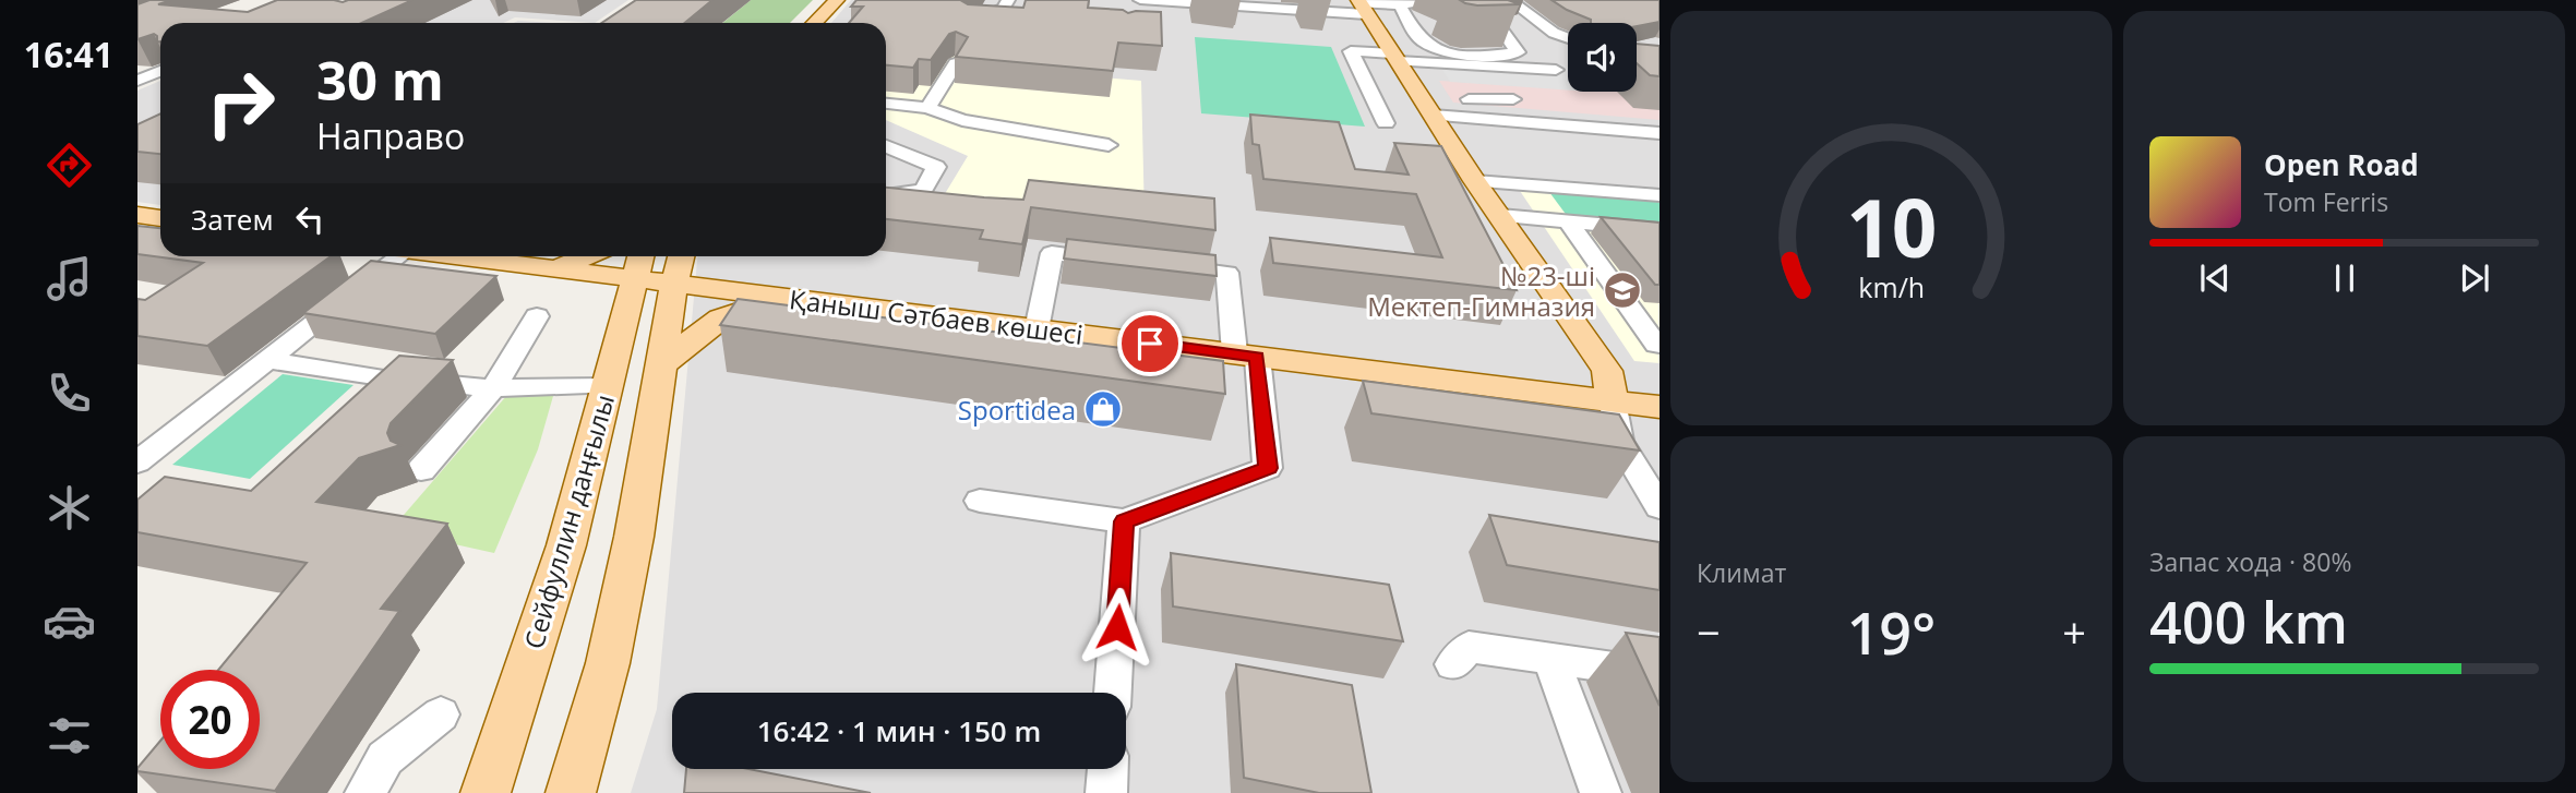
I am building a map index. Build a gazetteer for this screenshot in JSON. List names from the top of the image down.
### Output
{
  "streets": {
    "main road": ["Қаныш Сәтбаев көшесі", "Сейфуллин даңғылы"]
  },
  "crossings": [
    ["Қаныш Сәтбаев көшесі", "Сейфуллин даңғылы"]
  ],
  "places": {
    "school or university": ["№23-ші Мектеп-Гимназия"],
    "shop": ["Sportidea"]
  },
  "page": {
    "tabs": "16:41",
    "turn": ["30 m", "Направо"],
    "song": ["Open Road", "Tom Ferris"],
    "then": "Затем",
    "tile": [
      "Климат",
      ["Запас хода · 80%", "400 km"]
    ],
    "heat": ["−", "19°", "+"],
    "limit": "20",
    "trip": "16:42 · 1 мин · 150 m",
    "gauge": ["10", "km/h"]
  }
}
